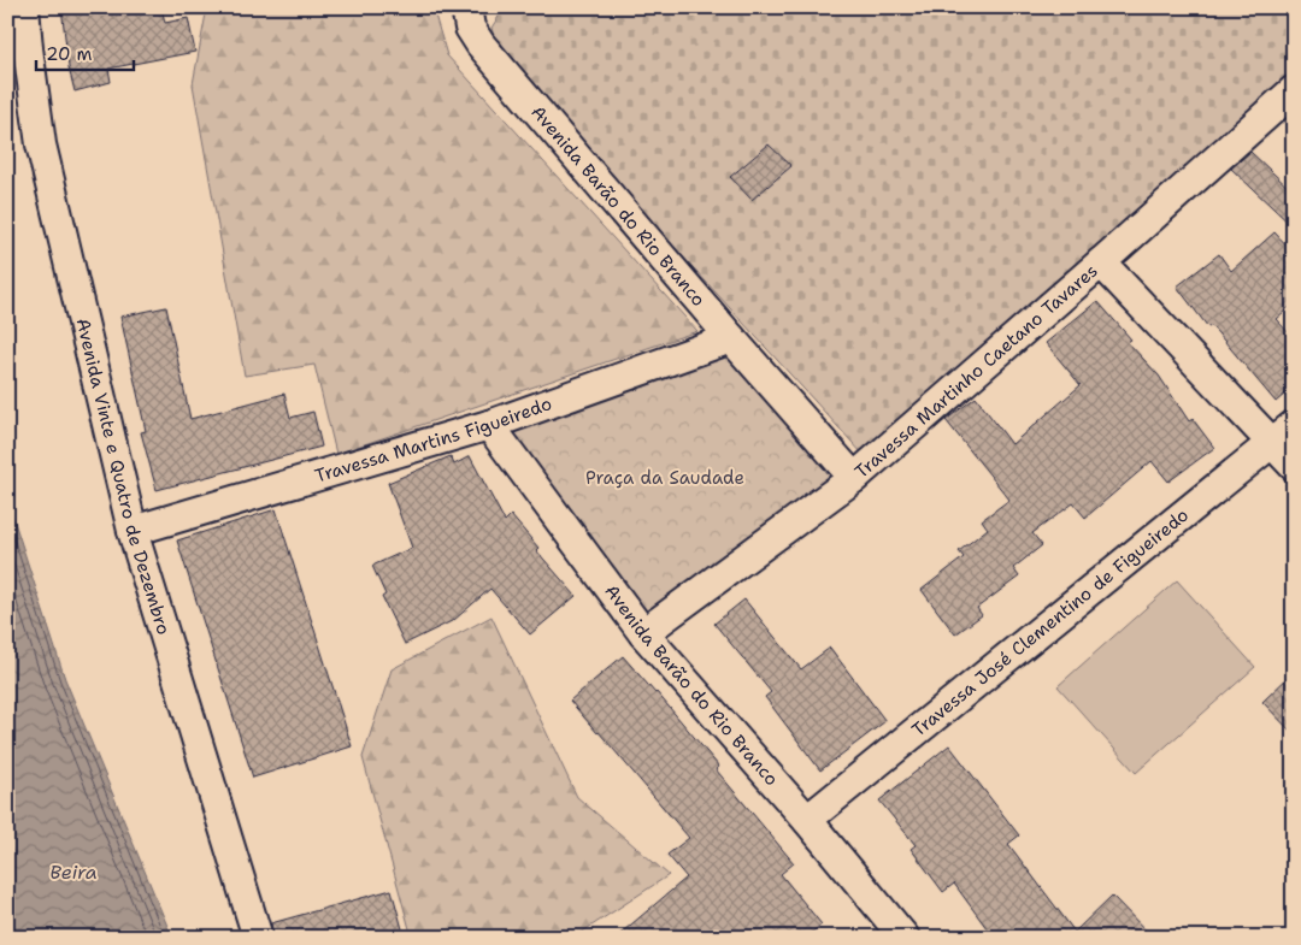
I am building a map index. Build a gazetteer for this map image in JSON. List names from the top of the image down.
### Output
{
  "streets": {
    "street": [
      "Avenida Barão do Rio Branco",
      "Travessa Martinho Caetano Tavares",
      "Travessa Martins Figueiredo",
      "Avenida Vinte e Quatro de Dezembro",
      "Travessa José Clementino de Figueiredo"
    ]
  },
  "crossings": [
    ["Avenida Barão do Rio Branco", "Travessa Martinho Caetano Tavares"],
    ["Avenida Barão do Rio Branco", "Travessa Martins Figueiredo"],
    ["Avenida Barão do Rio Branco", "Travessa José Clementino de Figueiredo"],
    ["Travessa Martins Figueiredo", "Avenida Vinte e Quatro de Dezembro"]
  ],
  "water": ["Beira"],
  "parks": ["Praça da Saudade"],
  "scale_bar": "20 m"
}
